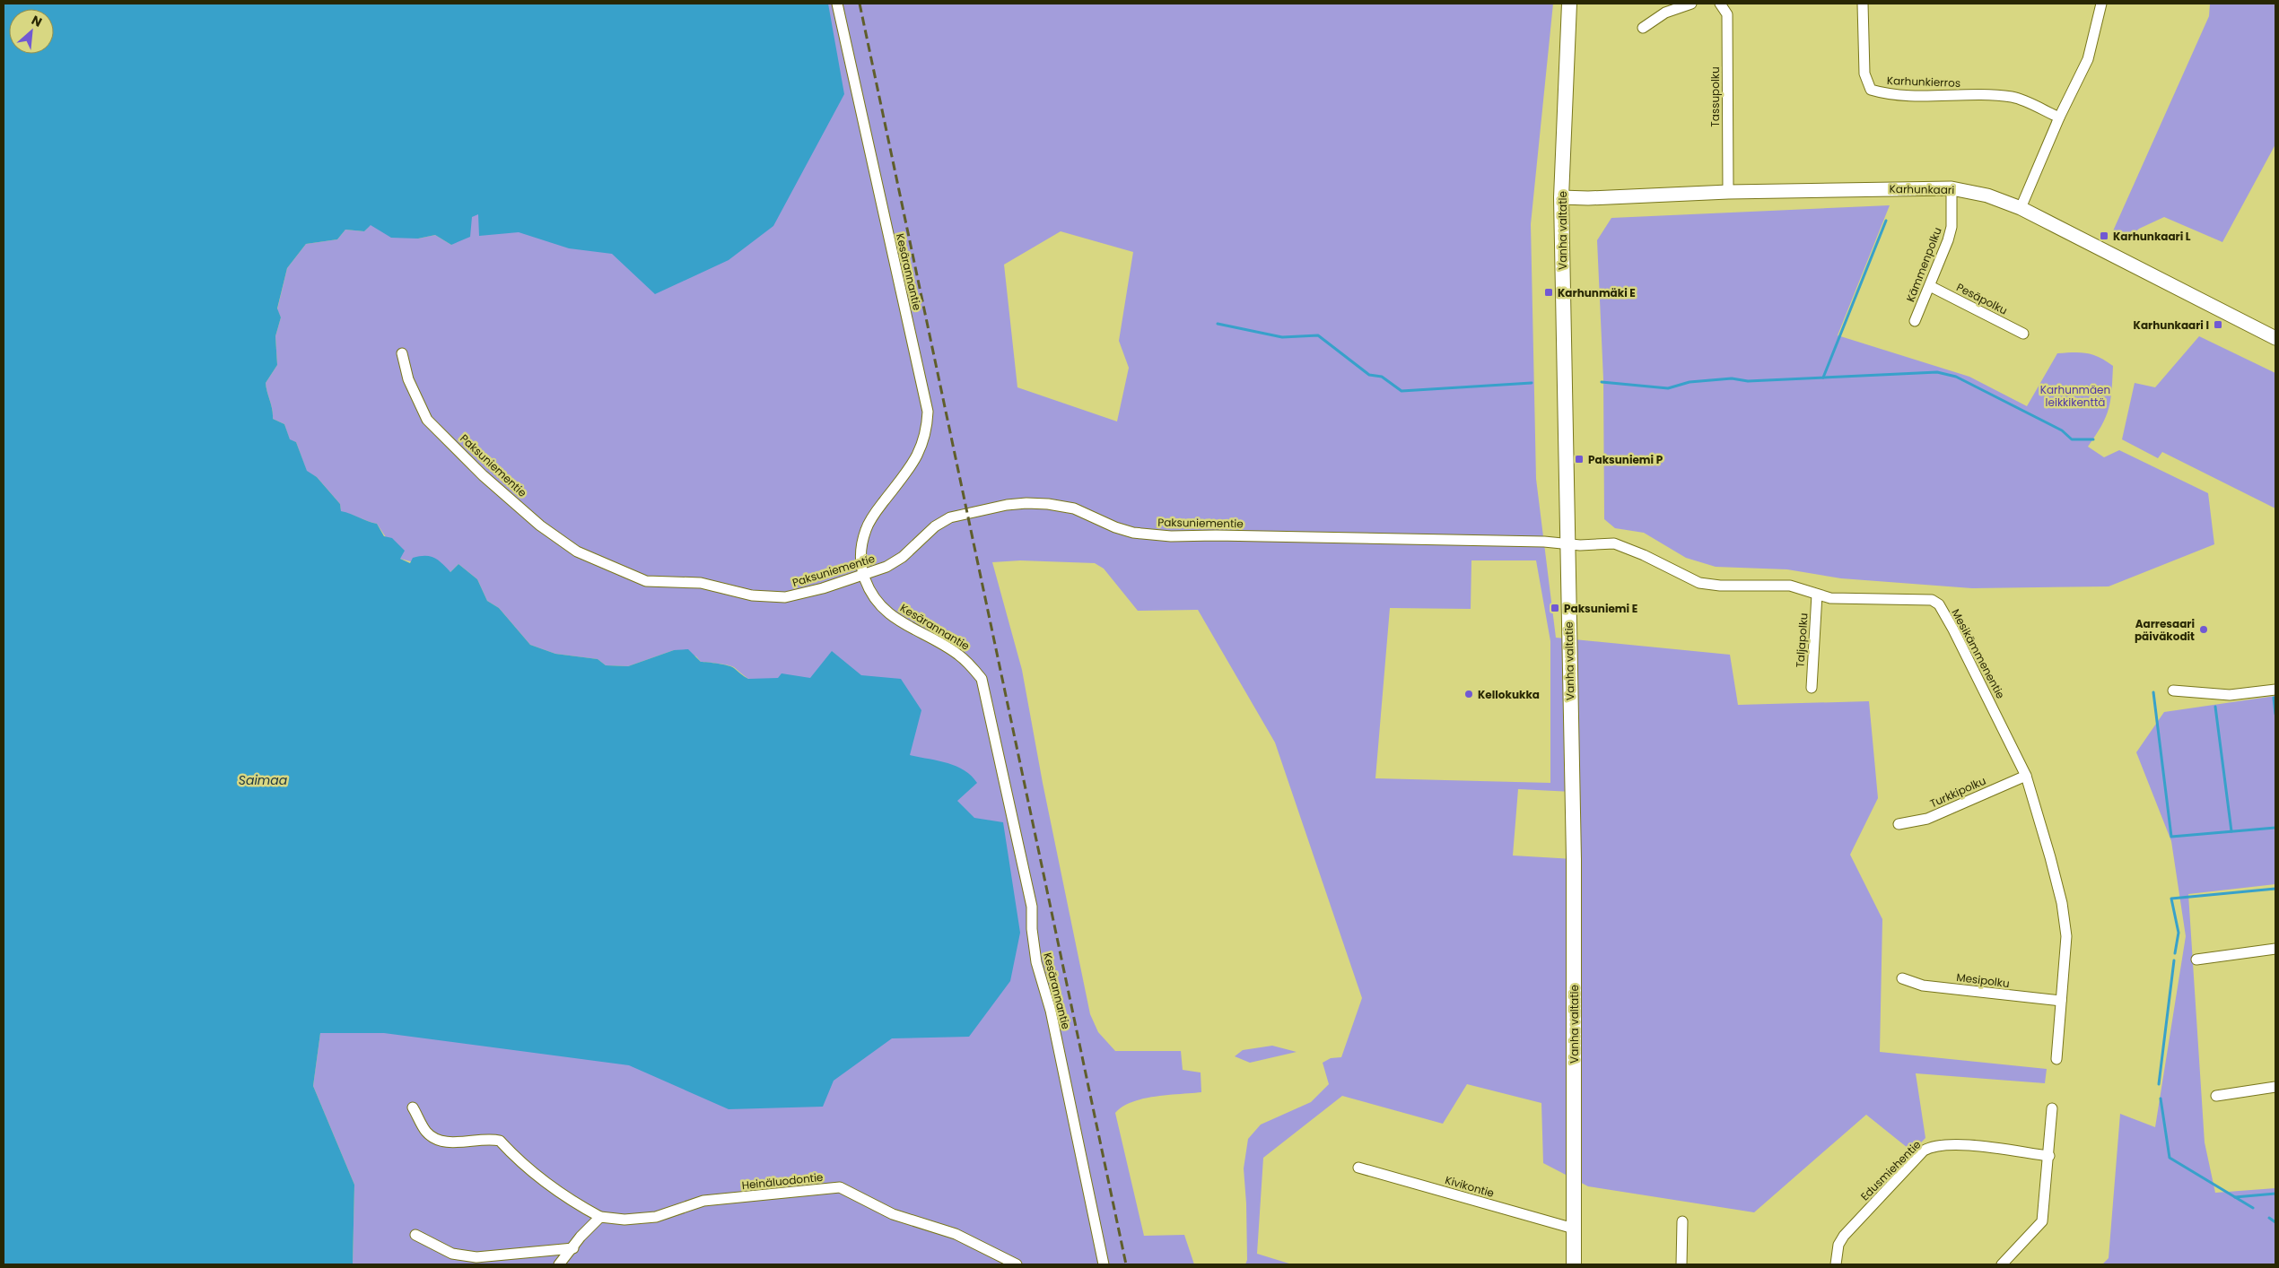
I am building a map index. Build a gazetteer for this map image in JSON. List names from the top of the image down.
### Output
{
  "streets": {
    "main road": ["Vanha valtatie"],
    "street": [
      "Karhunkierros",
      "Tassupolku",
      "Karhunkaari",
      "Kämmenpolku",
      "Kesärannantie",
      "Pesäpolku",
      "Paksuniementie",
      "Taljapolku",
      "Mesikämmenentie",
      "Turkkipolku",
      "Mesipolku",
      "Edusmiehentie",
      "Heinäluodontie",
      "Kivikontie"
    ]
  },
  "crossings": [
    ["Tassupolku", "Karhunkaari"],
    ["Karhunkaari", "Vanha valtatie"],
    ["Karhunkaari", "Kämmenpolku"],
    ["Vanha valtatie", "Paksuniementie"],
    ["Vanha valtatie", "Mesikämmenentie"],
    ["Vanha valtatie", "Kivikontie"],
    ["Kämmenpolku", "Pesäpolku"],
    ["Kesärannantie", "Paksuniementie"],
    ["Paksuniementie", "Mesikämmenentie"],
    ["Taljapolku", "Mesikämmenentie"],
    ["Mesikämmenentie", "Turkkipolku"],
    ["Mesikämmenentie", "Mesipolku"]
  ],
  "water": ["Saimaa"],
  "parks": ["Karhunmäen leikkikenttä"],
  "places": {
    "transit": [
      "Karhunkaari L",
      "Karhunmäki E",
      "Karhunkaari I",
      "Paksuniemi P",
      "Paksuniemi E"
    ],
    "other": ["Aarresaari päiväkodit", "Kellokukka"]
  },
  "north": "top right"
}
